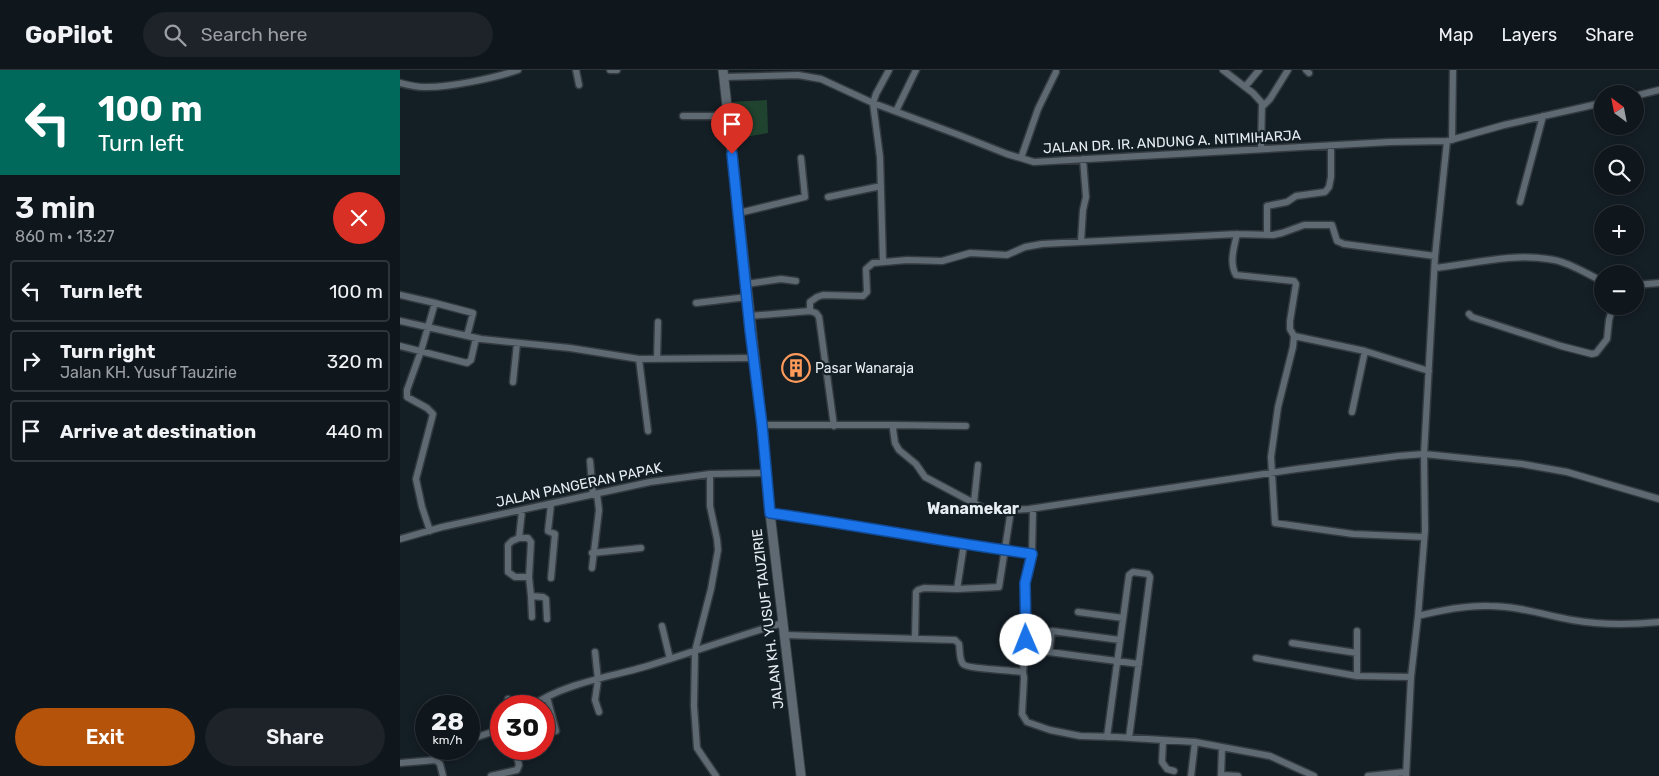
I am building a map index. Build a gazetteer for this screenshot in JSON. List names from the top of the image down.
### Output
{
  "streets": {
    "main road": ["JALAN KH. YUSUF TAUZIRIE"],
    "street": ["JALAN DR. IR. ANDUNG A. NITIMIHARJA", "JALAN PANGERAN PAPAK"]
  },
  "crossings": [
    ["JALAN DR. IR. ANDUNG A. NITIMIHARJA", "JALAN KH. YUSUF TAUZIRIE"],
    ["JALAN PANGERAN PAPAK", "JALAN KH. YUSUF TAUZIRIE"]
  ],
  "districts": ["Wanamekar"],
  "places": {
    "building": ["Pasar Wanaraja"]
  },
  "north": "top left",
  "page": {
    "header": "GoPilot",
    "search": "Search here",
    "nav": ["Map", "Layers", "Share"],
    "turn": ["100 m", "Turn left"],
    "map_buttons": ["+", "−"],
    "heading": ["3 min", "860 m · 13:27"],
    "list": [
      {
        "name": "Turn left",
        "value": "100 m"
      },
      {
        "name": "Turn right",
        "note": "Jalan KH. Yusuf Tauzirie",
        "value": "320 m"
      },
      {
        "name": "Arrive at destination",
        "value": "440 m"
      }
    ],
    "speed": "28 km/h",
    "limit": "30",
    "buttons": ["Exit", "Share"]
  }
}
